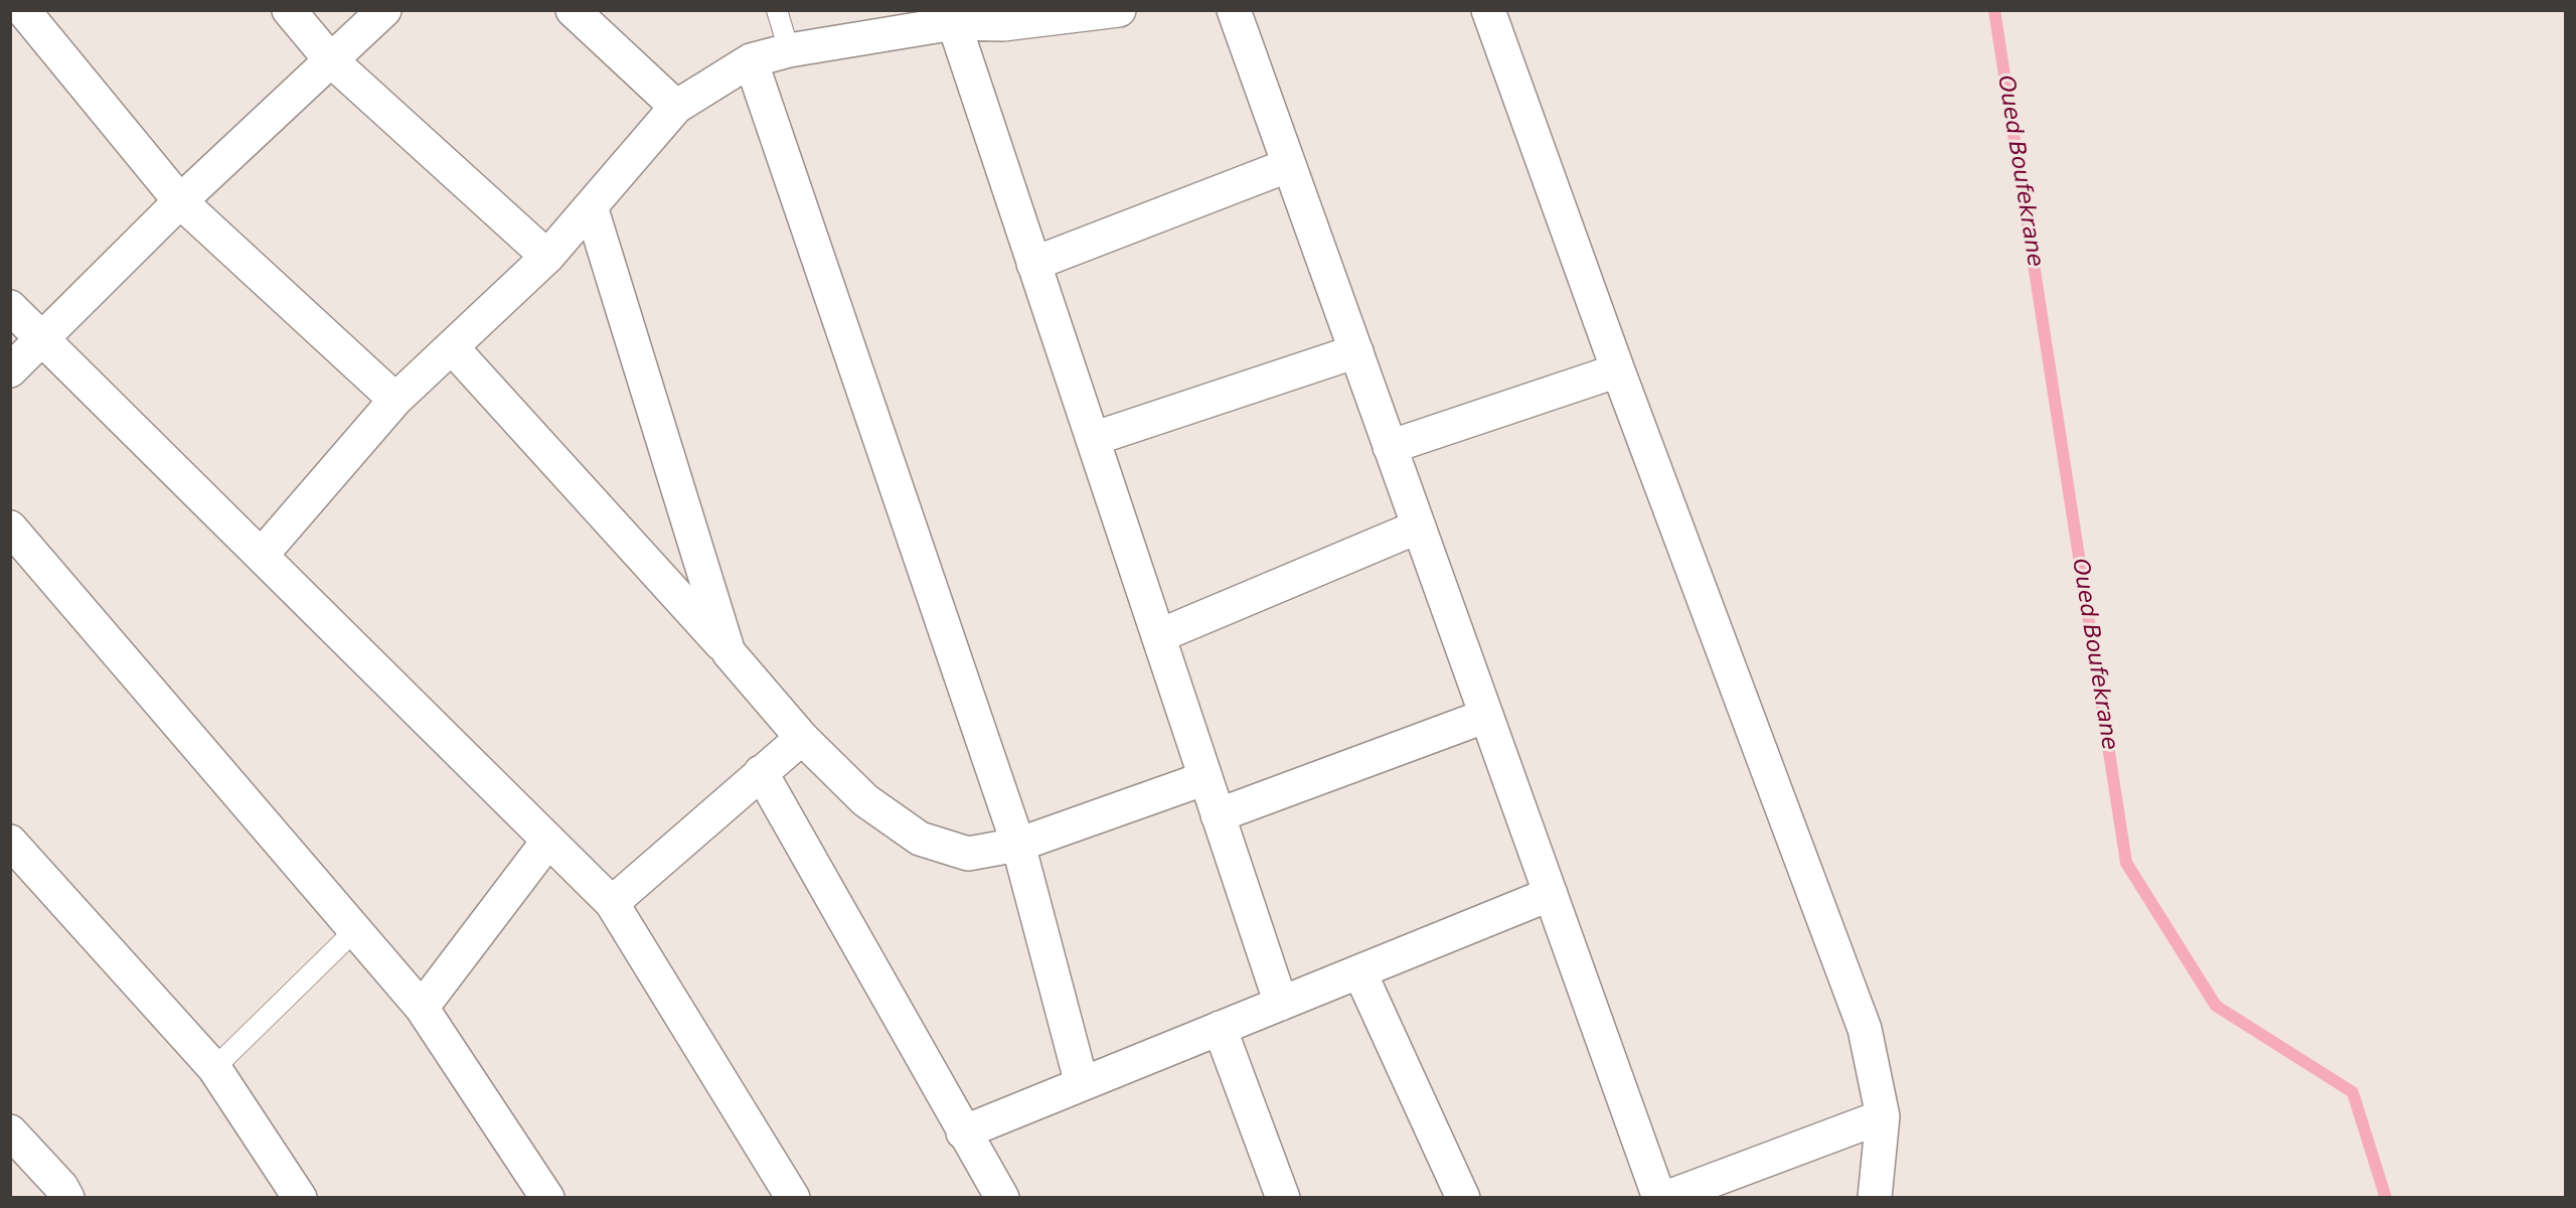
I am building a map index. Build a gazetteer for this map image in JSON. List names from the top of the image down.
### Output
{
  "water": ["Oued Boufekrane"]
}
